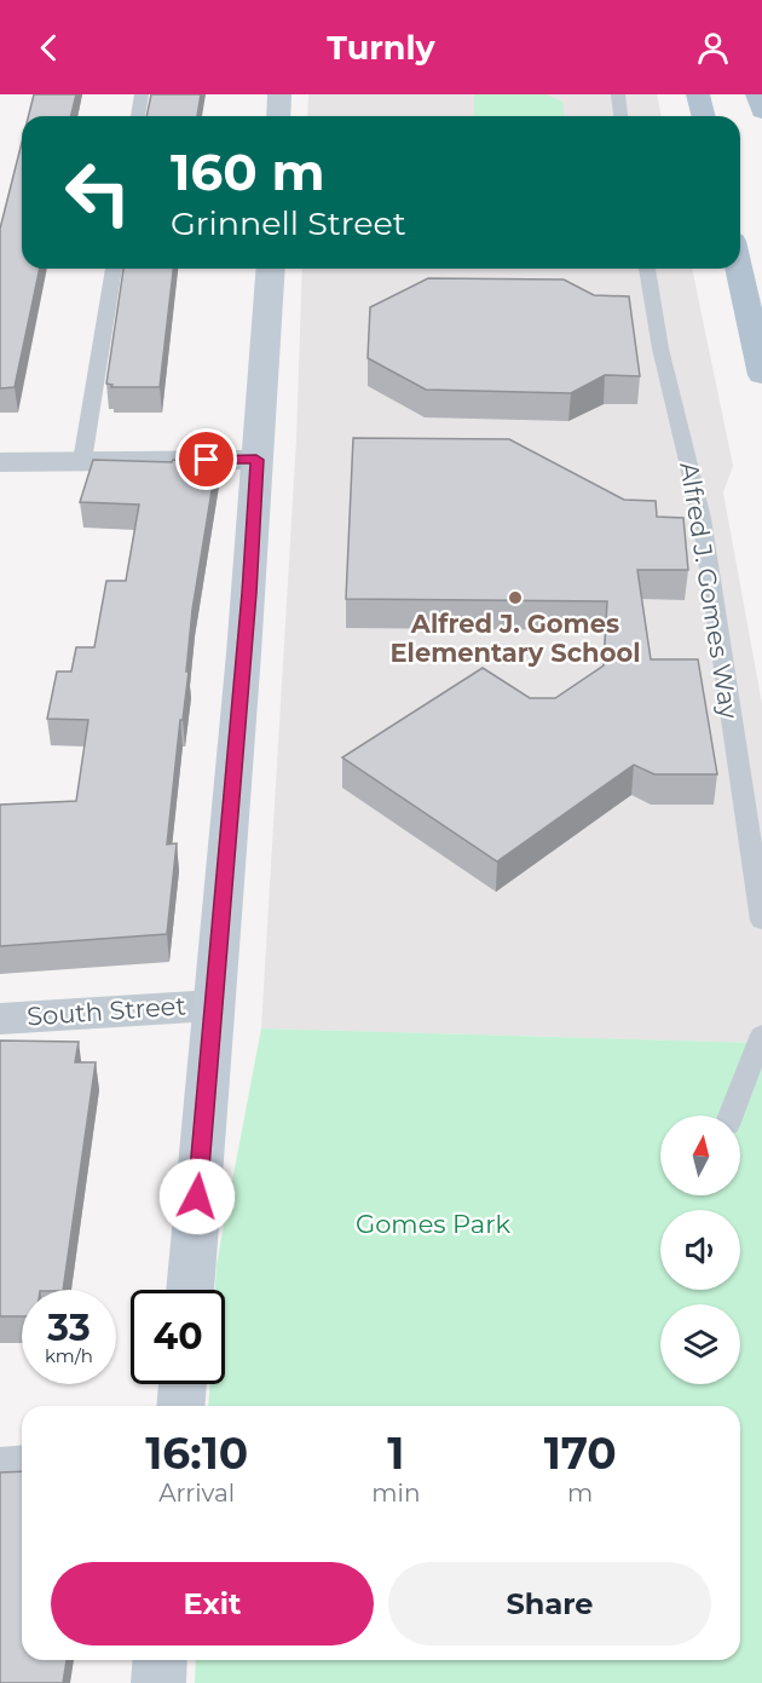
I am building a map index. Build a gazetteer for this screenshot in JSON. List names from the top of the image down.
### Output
{
  "streets": {
    "street": ["South Street"],
    "lane": ["Alfred J. Gomes Way"]
  },
  "parks": ["Gomes Park"],
  "places": ["Alfred J. Gomes Elementary School"],
  "north": "top",
  "page": {
    "header": "Turnly",
    "turn": ["160 m", "Grinnell Street"],
    "speed": "33 km/h",
    "limit": "40",
    "eta": [
      "16:10",
      "Arrival",
      "1",
      "min",
      "170",
      "m"
    ],
    "buttons": ["Exit", "Share"]
  }
}
